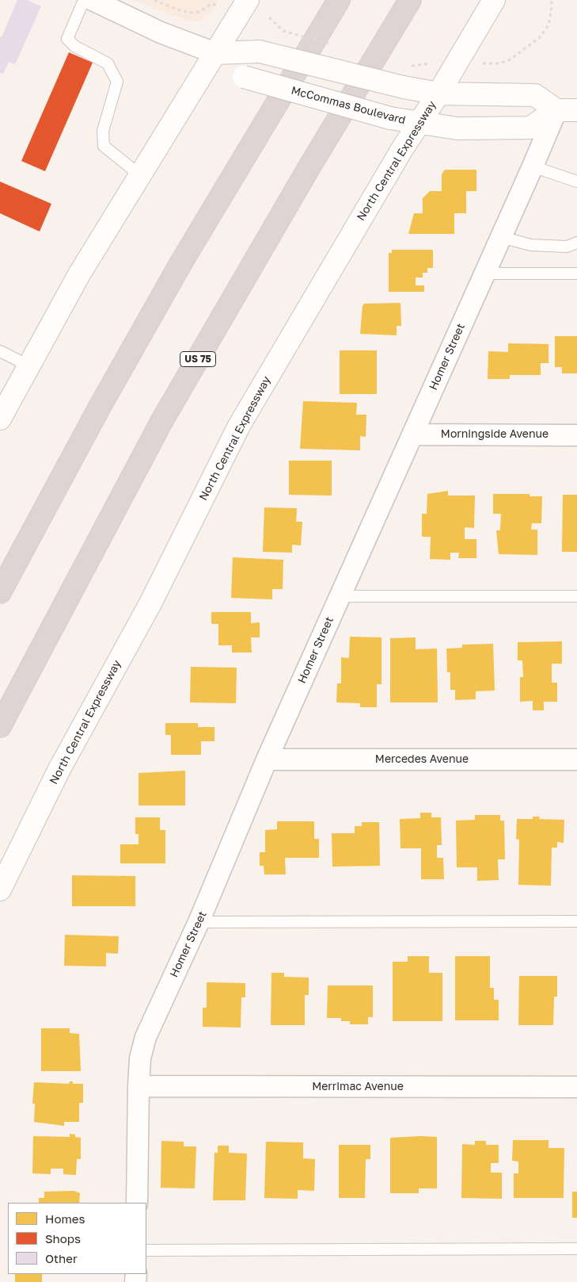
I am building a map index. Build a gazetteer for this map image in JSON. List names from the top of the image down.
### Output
{
  "streets": {
    "highway": ["US 75"],
    "main road": ["McCommas Boulevard", "North Central Expressway"],
    "street": [
      "Homer Street",
      "Morningside Avenue",
      "Mercedes Avenue",
      "Merrimac Avenue"
    ]
  },
  "crossings": [
    ["McCommas Boulevard", "North Central Expressway"],
    ["McCommas Boulevard", "Homer Street"],
    ["Homer Street", "Morningside Avenue"],
    ["Homer Street", "Mercedes Avenue"],
    ["Homer Street", "Merrimac Avenue"]
  ],
  "legend": ["Homes", "Shops", "Other"]
}
